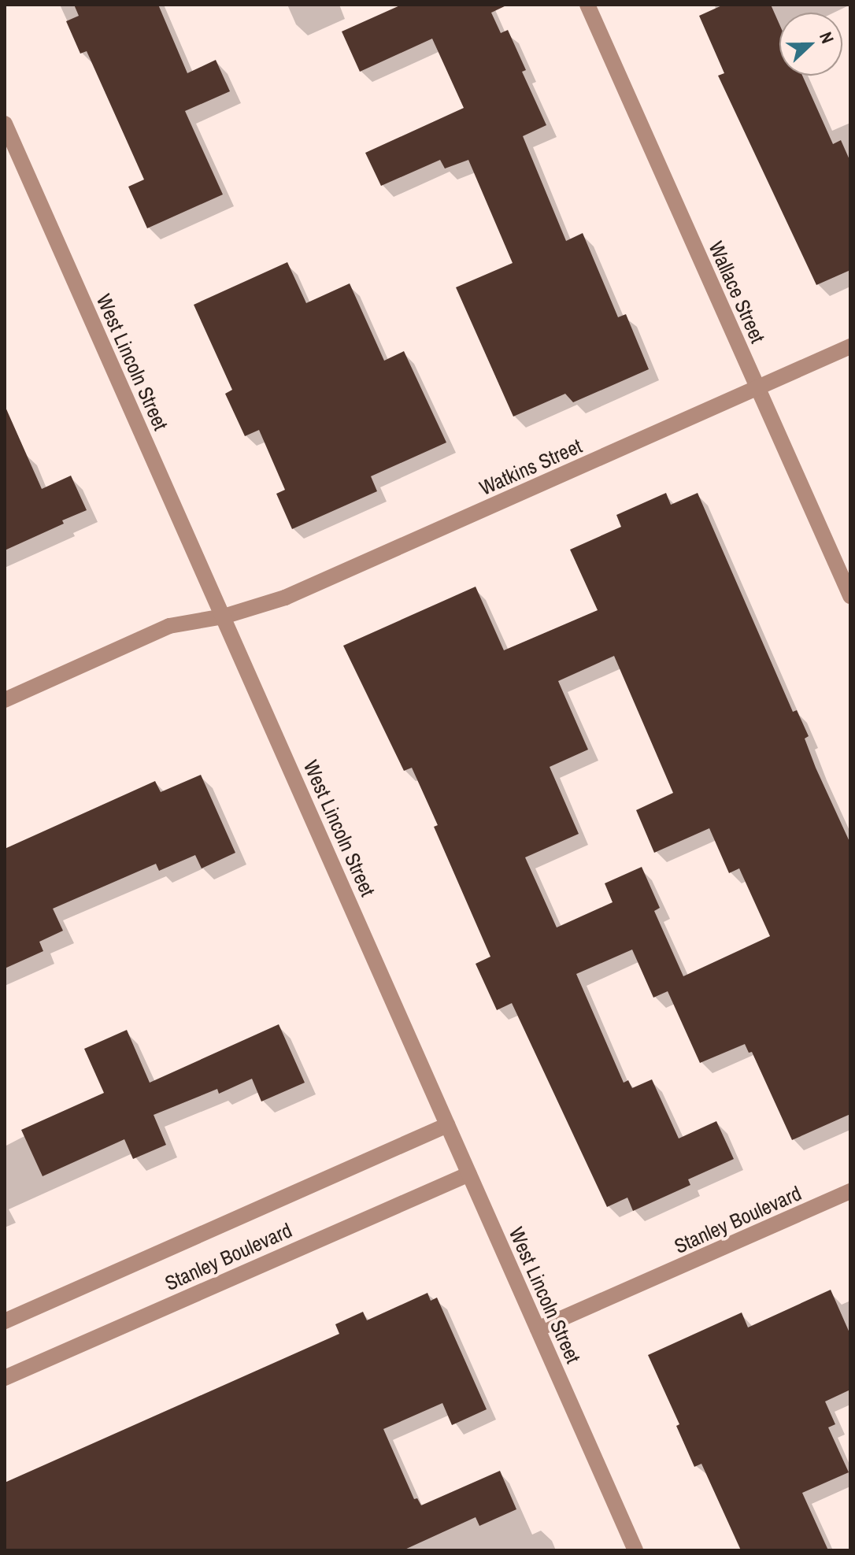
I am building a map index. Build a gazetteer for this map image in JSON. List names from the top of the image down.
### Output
{
  "streets": {
    "street": [
      "Wallace Street",
      "West Lincoln Street",
      "Watkins Street",
      "Stanley Boulevard"
    ]
  },
  "crossings": [
    ["Wallace Street", "Watkins Street"],
    ["West Lincoln Street", "Watkins Street"],
    ["West Lincoln Street", "Stanley Boulevard"]
  ],
  "north": "right"
}
